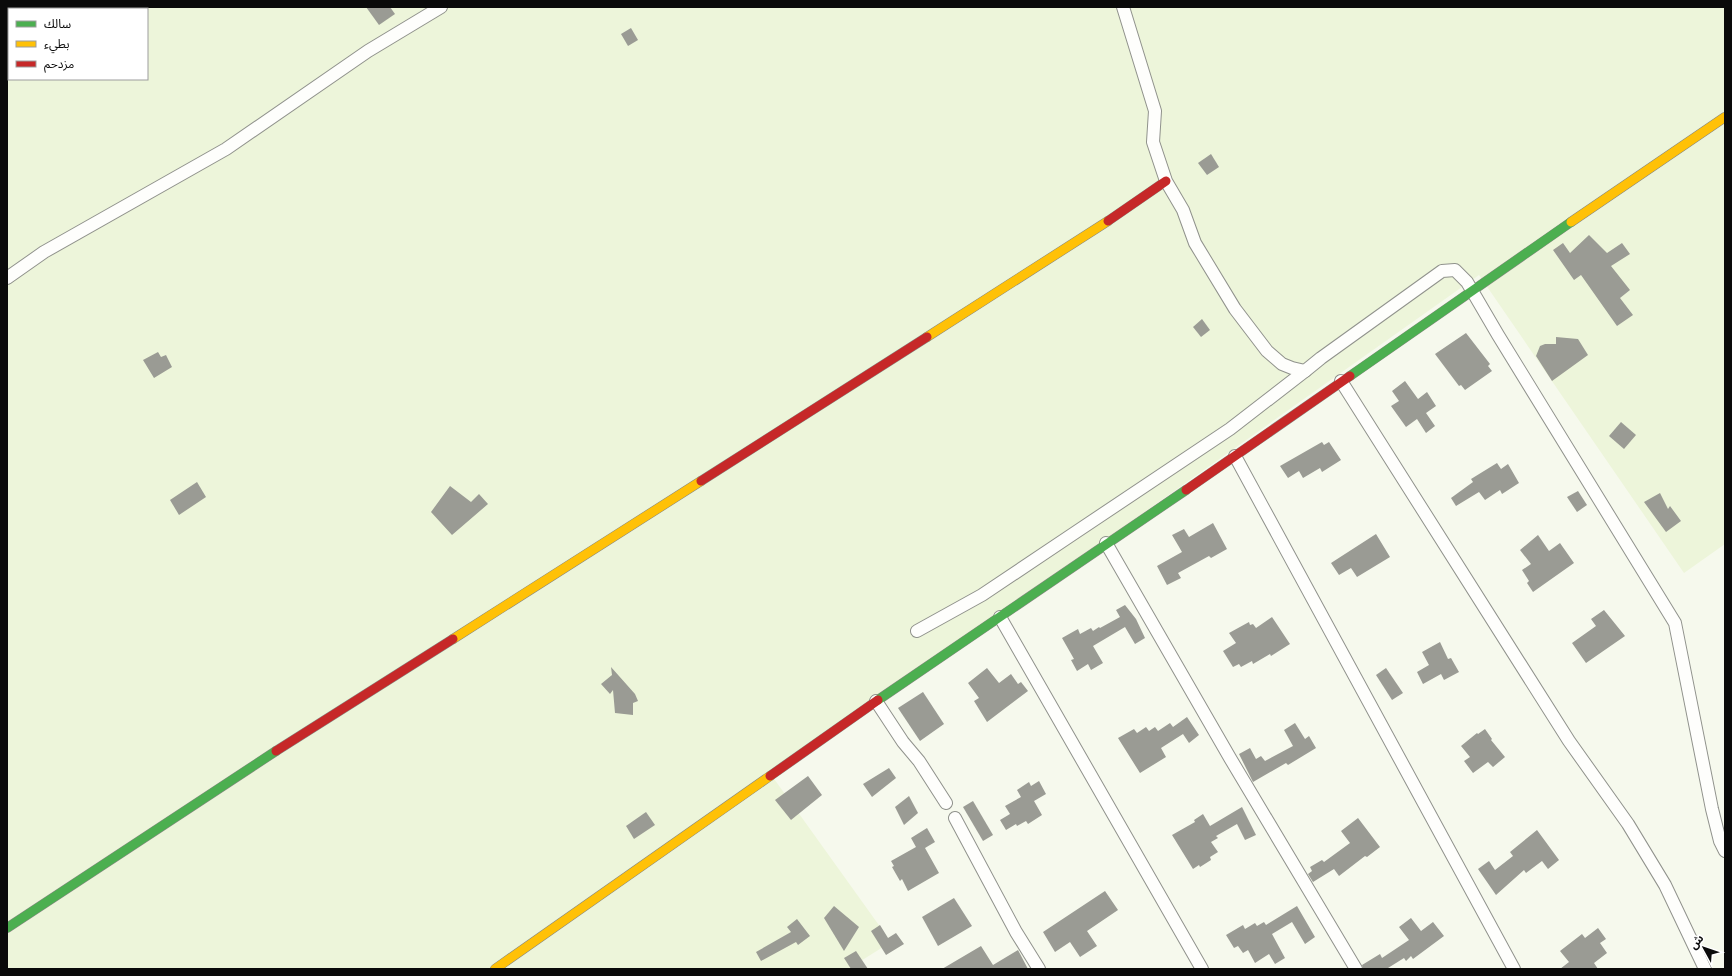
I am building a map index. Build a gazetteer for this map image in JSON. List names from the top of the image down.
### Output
{
  "legend": ["سالك", "بطيء", "مزدحم"],
  "north": "top left"
}
